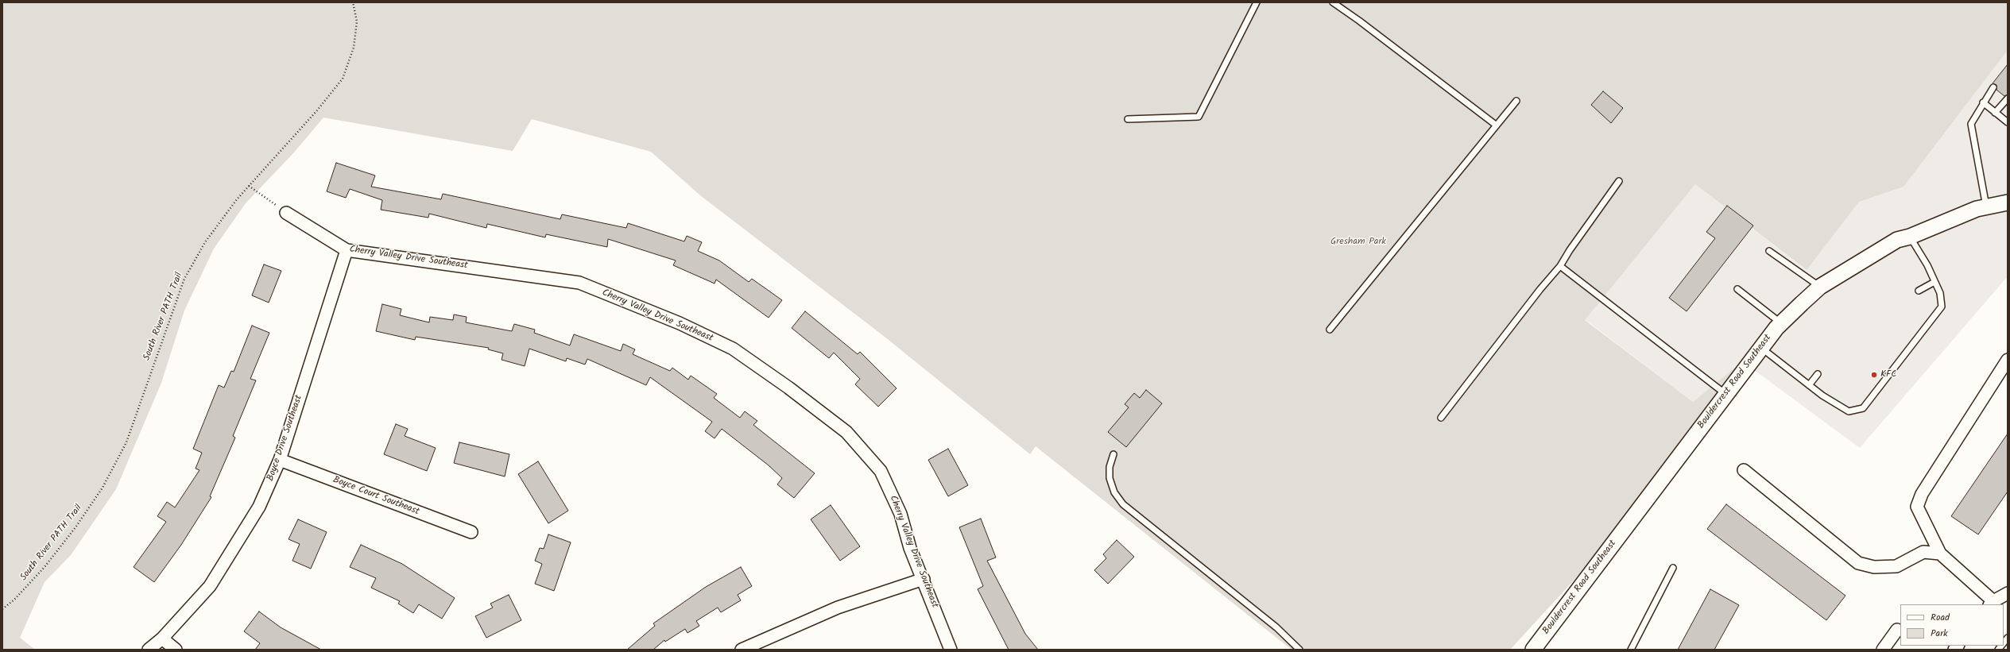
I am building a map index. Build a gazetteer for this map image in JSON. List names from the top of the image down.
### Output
{
  "streets": {
    "street": [
      "Cherry Valley Drive Southeast",
      "Bouldercrest Road Southeast",
      "Boyce Drive Southeast",
      "Boyce Court Southeast"
    ],
    "path": ["South River PATH Trail"]
  },
  "crossings": [
    ["Cherry Valley Drive Southeast", "Boyce Drive Southeast"],
    ["Boyce Drive Southeast", "Boyce Court Southeast"]
  ],
  "parks": ["Gresham Park"],
  "places": ["KFC"],
  "legend": ["Road", "Park"]
}
